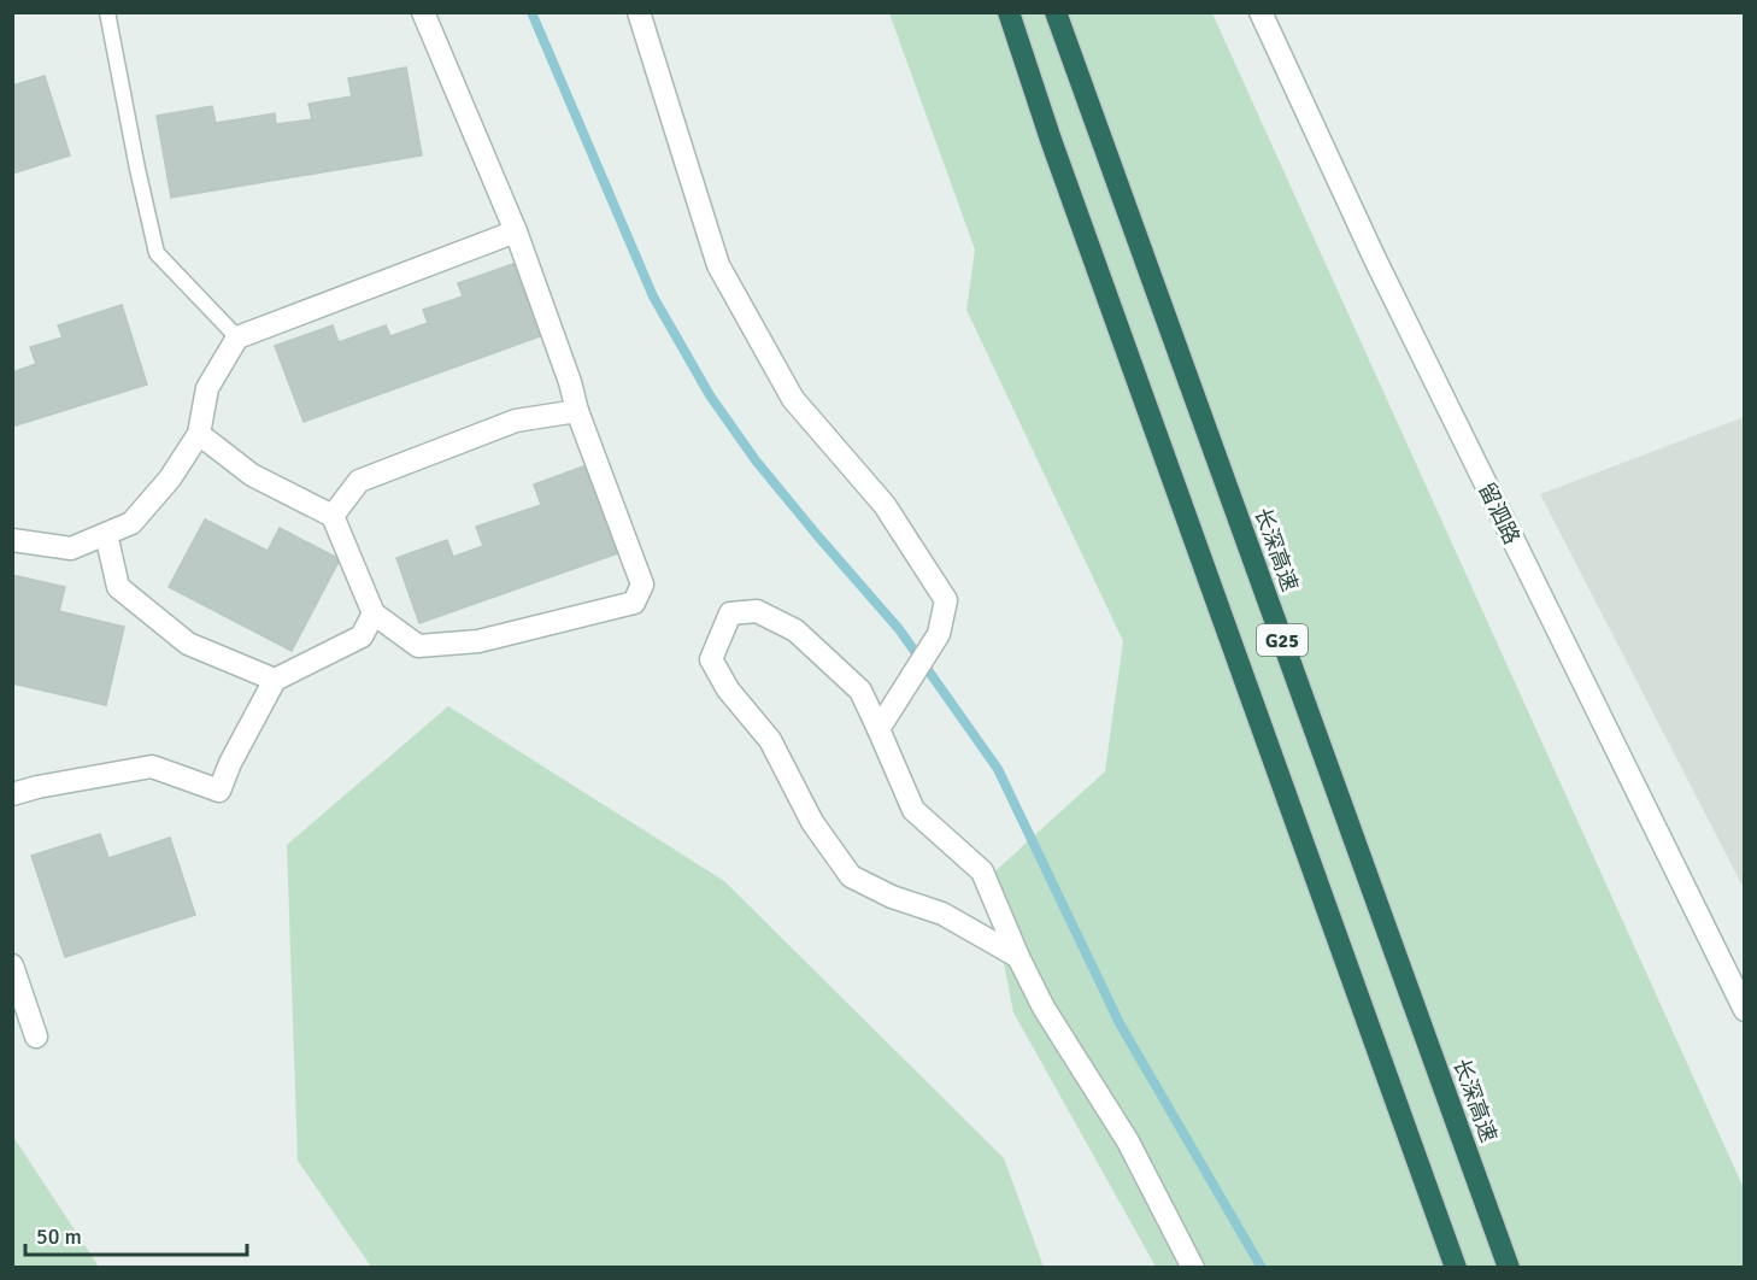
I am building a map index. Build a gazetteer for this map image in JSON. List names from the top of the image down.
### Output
{
  "streets": {
    "highway": ["长深高速", "G25"],
    "street": ["留泗路"]
  },
  "scale_bar": "50 m"
}
